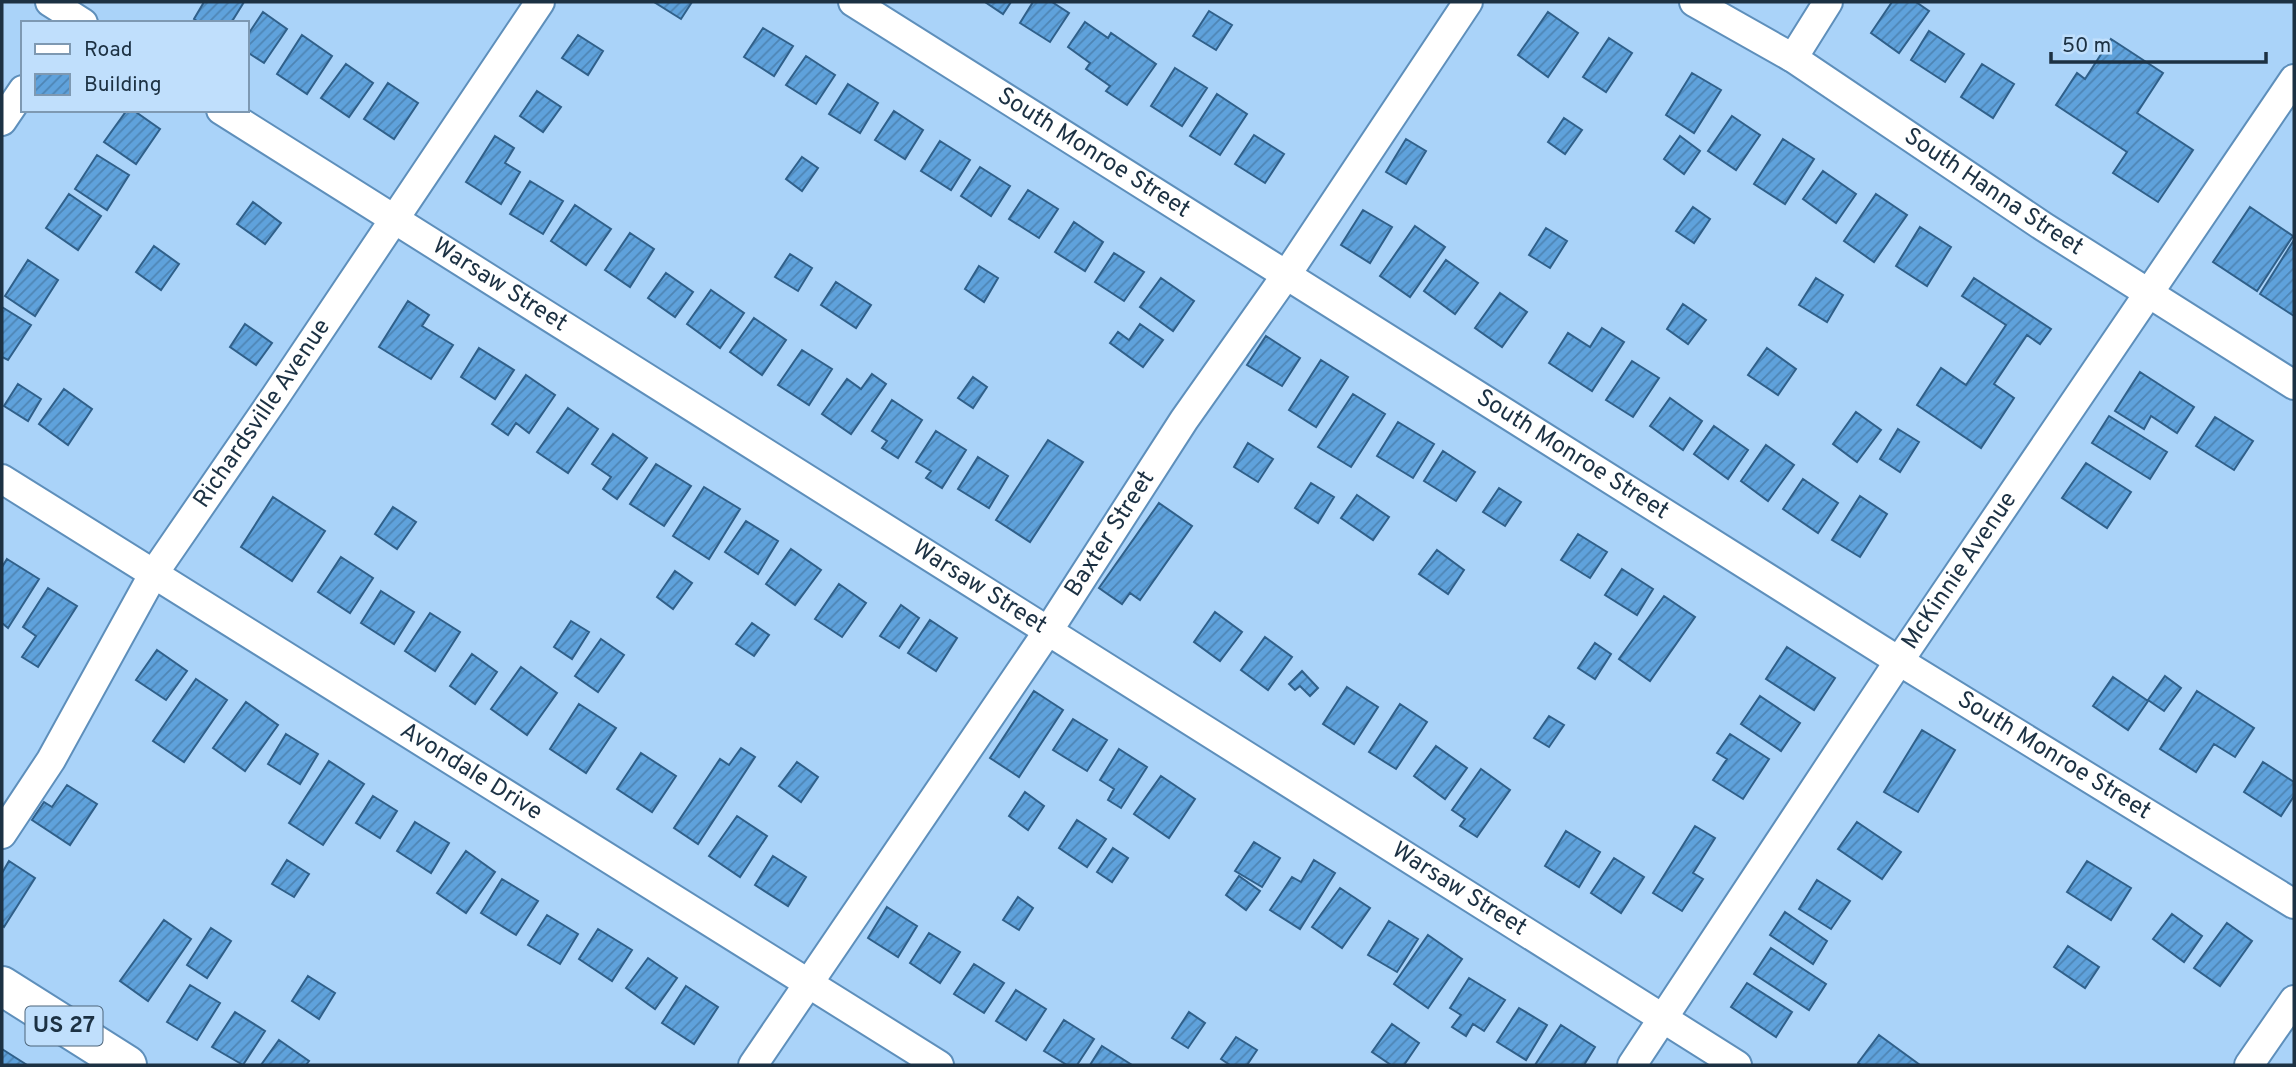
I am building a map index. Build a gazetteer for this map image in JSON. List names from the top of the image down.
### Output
{
  "streets": {
    "highway": ["US 27"],
    "street": [
      "South Monroe Street",
      "South Hanna Street",
      "Warsaw Street",
      "Richardsville Avenue",
      "Baxter Street",
      "McKinnie Avenue",
      "Avondale Drive"
    ]
  },
  "crossings": [
    ["South Monroe Street", "Baxter Street"],
    ["South Monroe Street", "McKinnie Avenue"],
    ["South Hanna Street", "McKinnie Avenue"],
    ["Warsaw Street", "Richardsville Avenue"],
    ["Warsaw Street", "Baxter Street"],
    ["Warsaw Street", "McKinnie Avenue"],
    ["Richardsville Avenue", "Avondale Drive"],
    ["Baxter Street", "Avondale Drive"]
  ],
  "legend": ["Road", "Building"],
  "scale_bar": "50 m"
}
